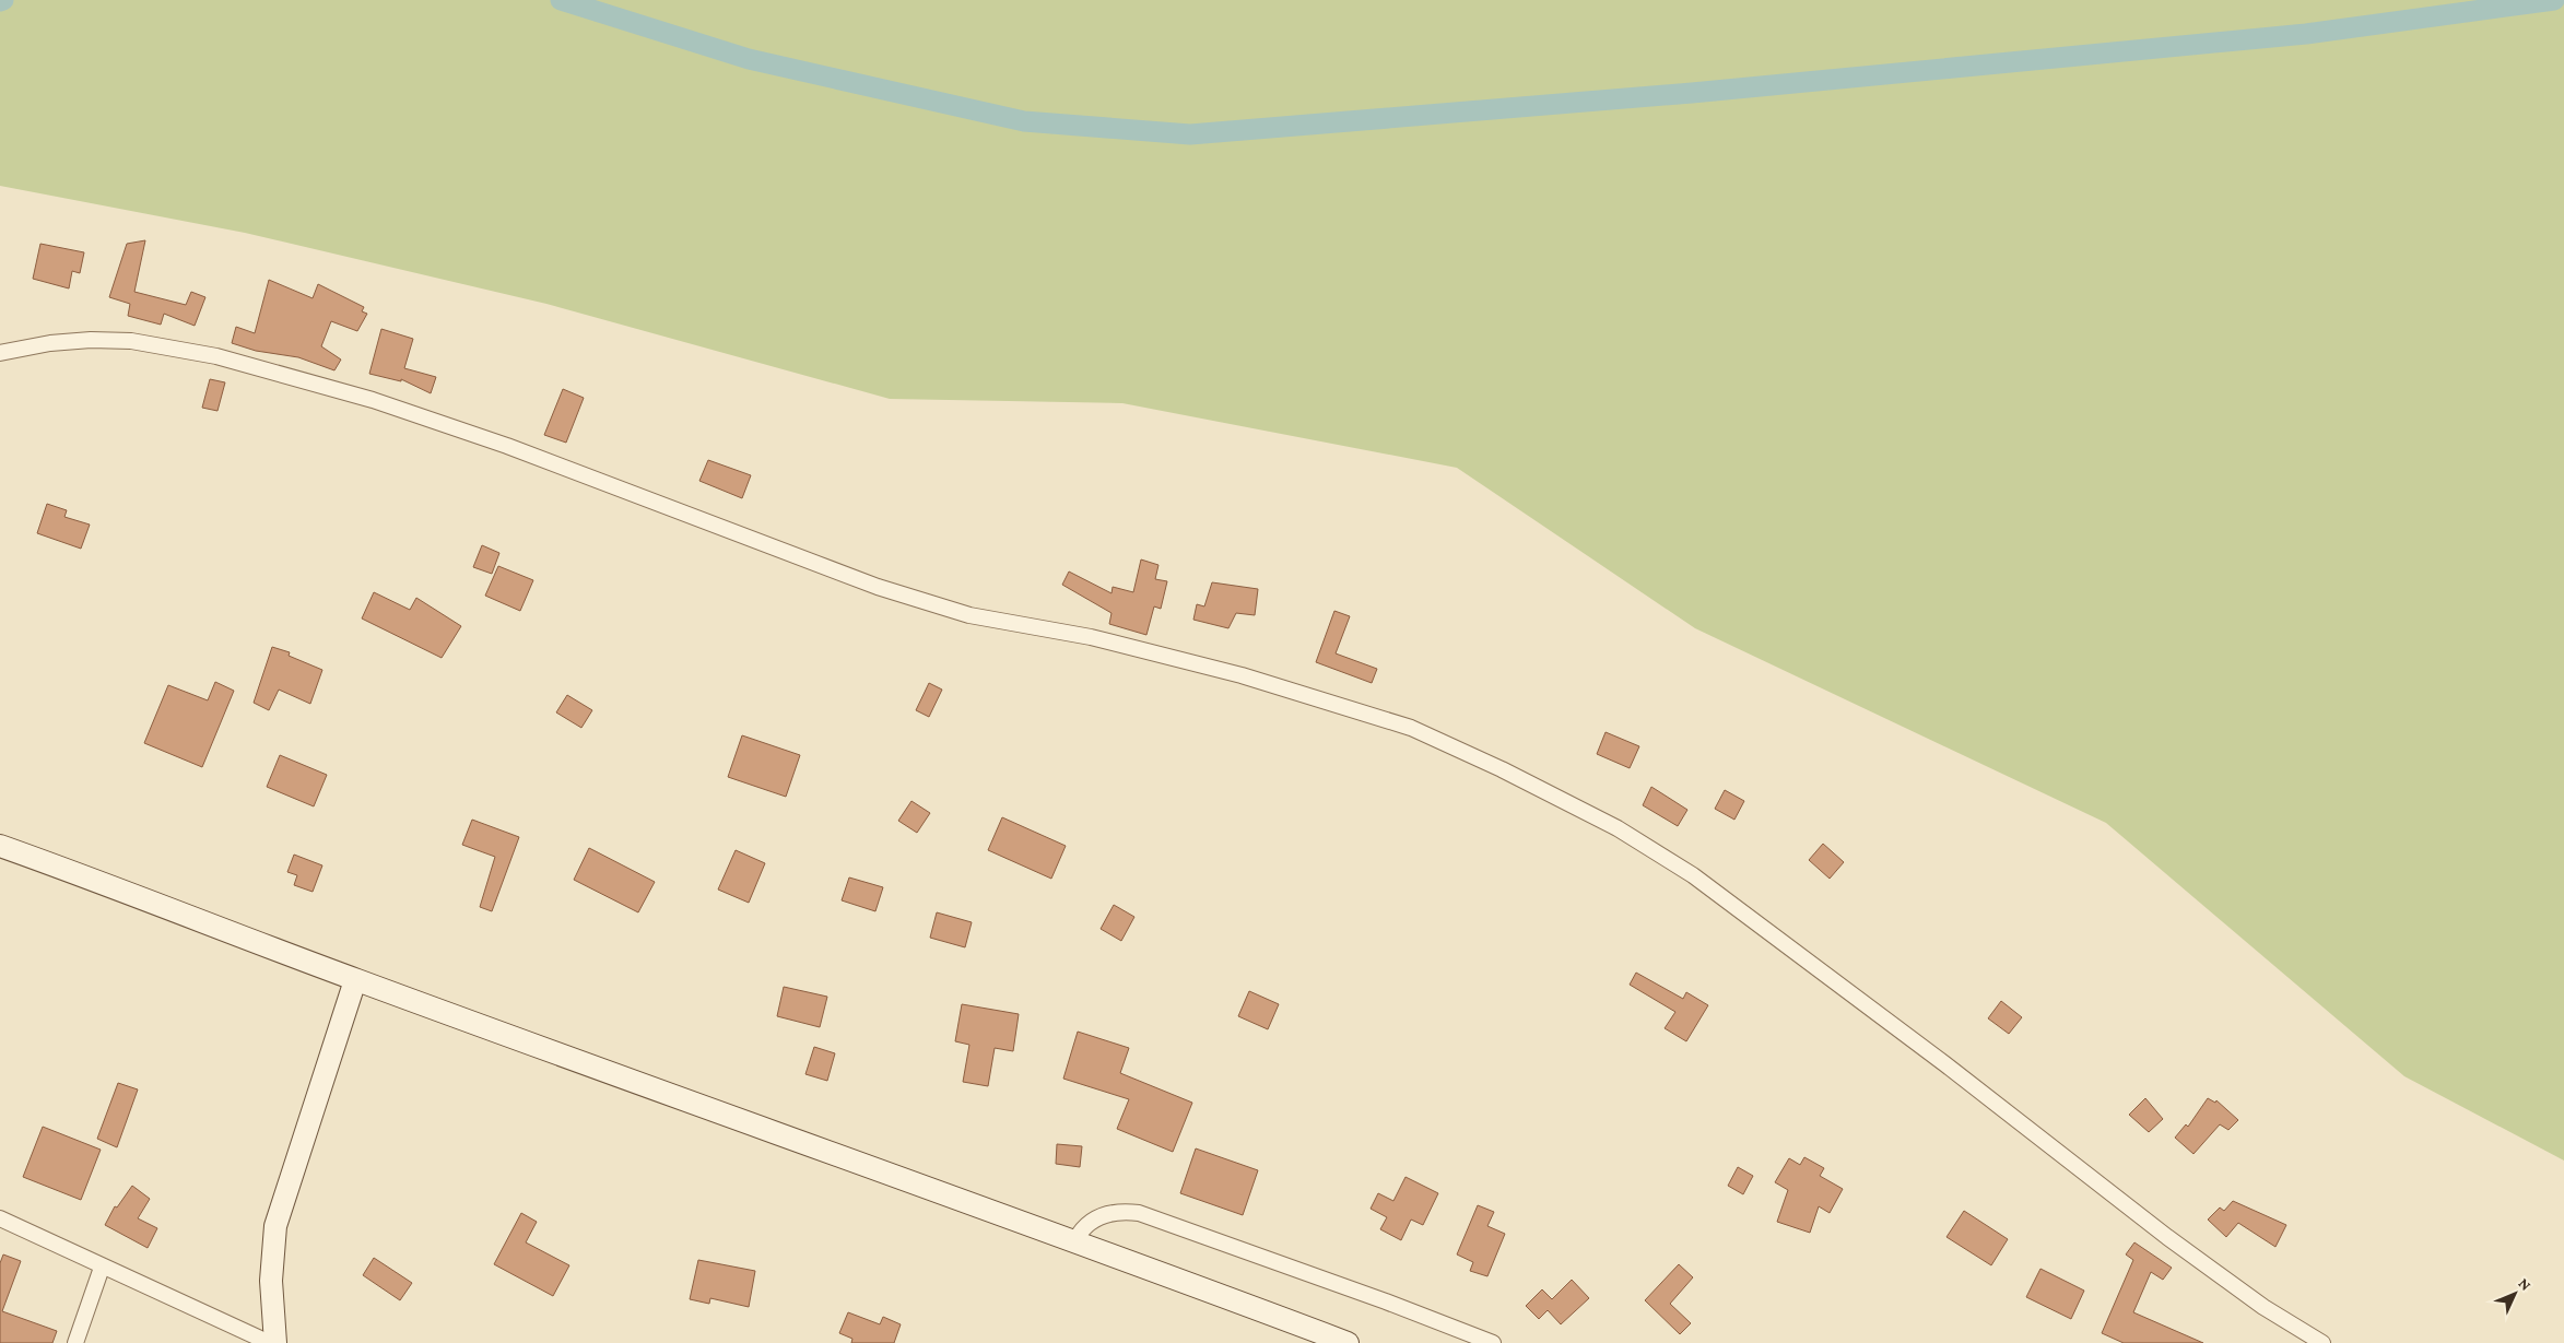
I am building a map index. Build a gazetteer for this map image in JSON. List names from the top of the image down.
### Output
{
  "north": "top right"
}
